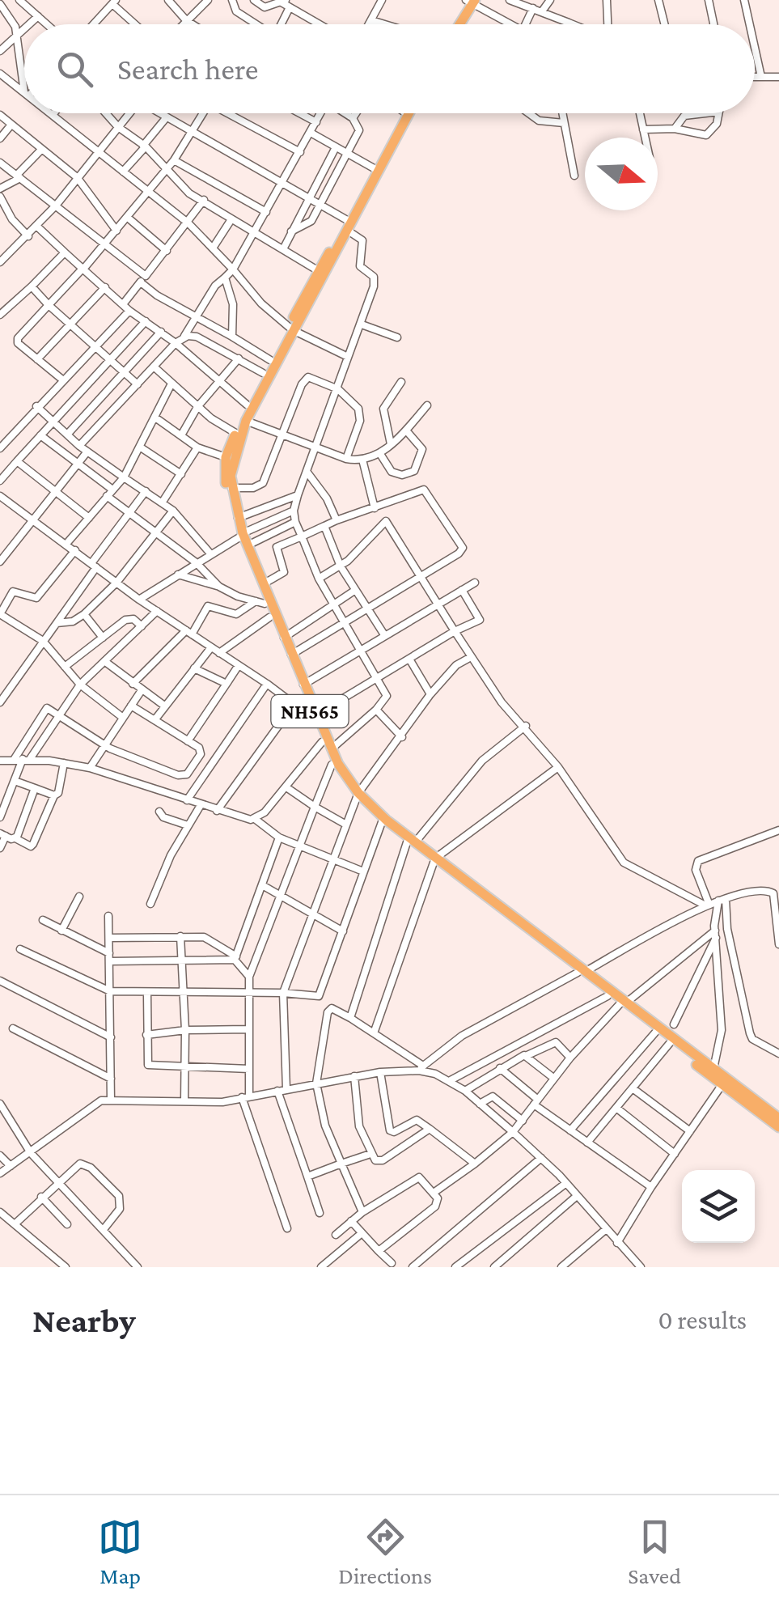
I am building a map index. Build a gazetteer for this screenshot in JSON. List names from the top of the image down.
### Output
{
  "streets": {
    "highway": ["NH565"]
  },
  "north": "right",
  "page": {
    "search": "Search here",
    "heading": ["Nearby", "0 results"],
    "nav": ["Map", "Directions", "Saved"]
  }
}
